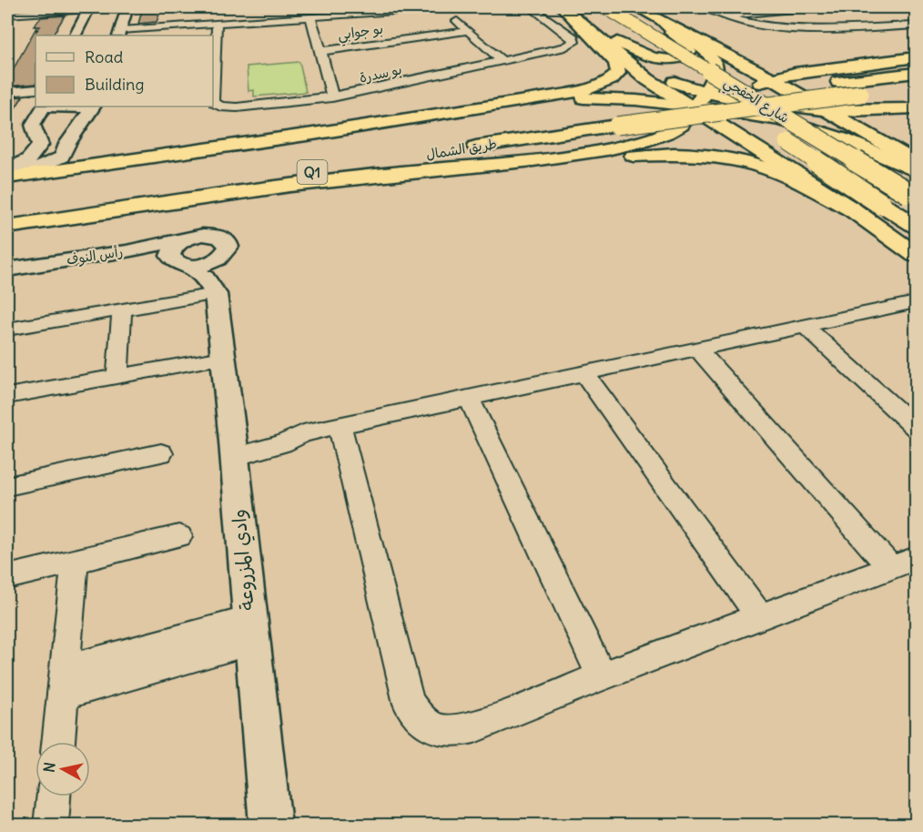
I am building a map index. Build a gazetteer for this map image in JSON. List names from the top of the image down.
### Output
{
  "streets": {
    "highway": ["شارع الخفجي", "طريق الشمال", "Q1"],
    "street": [
      "بو جوابي",
      "بو سدرة",
      "رأس النوف",
      "وادي المزروعة"
    ]
  },
  "crossings": [
    ["رأس النوف", "وادي المزروعة"]
  ],
  "legend": ["Road", "Building"],
  "north": "left"
}
